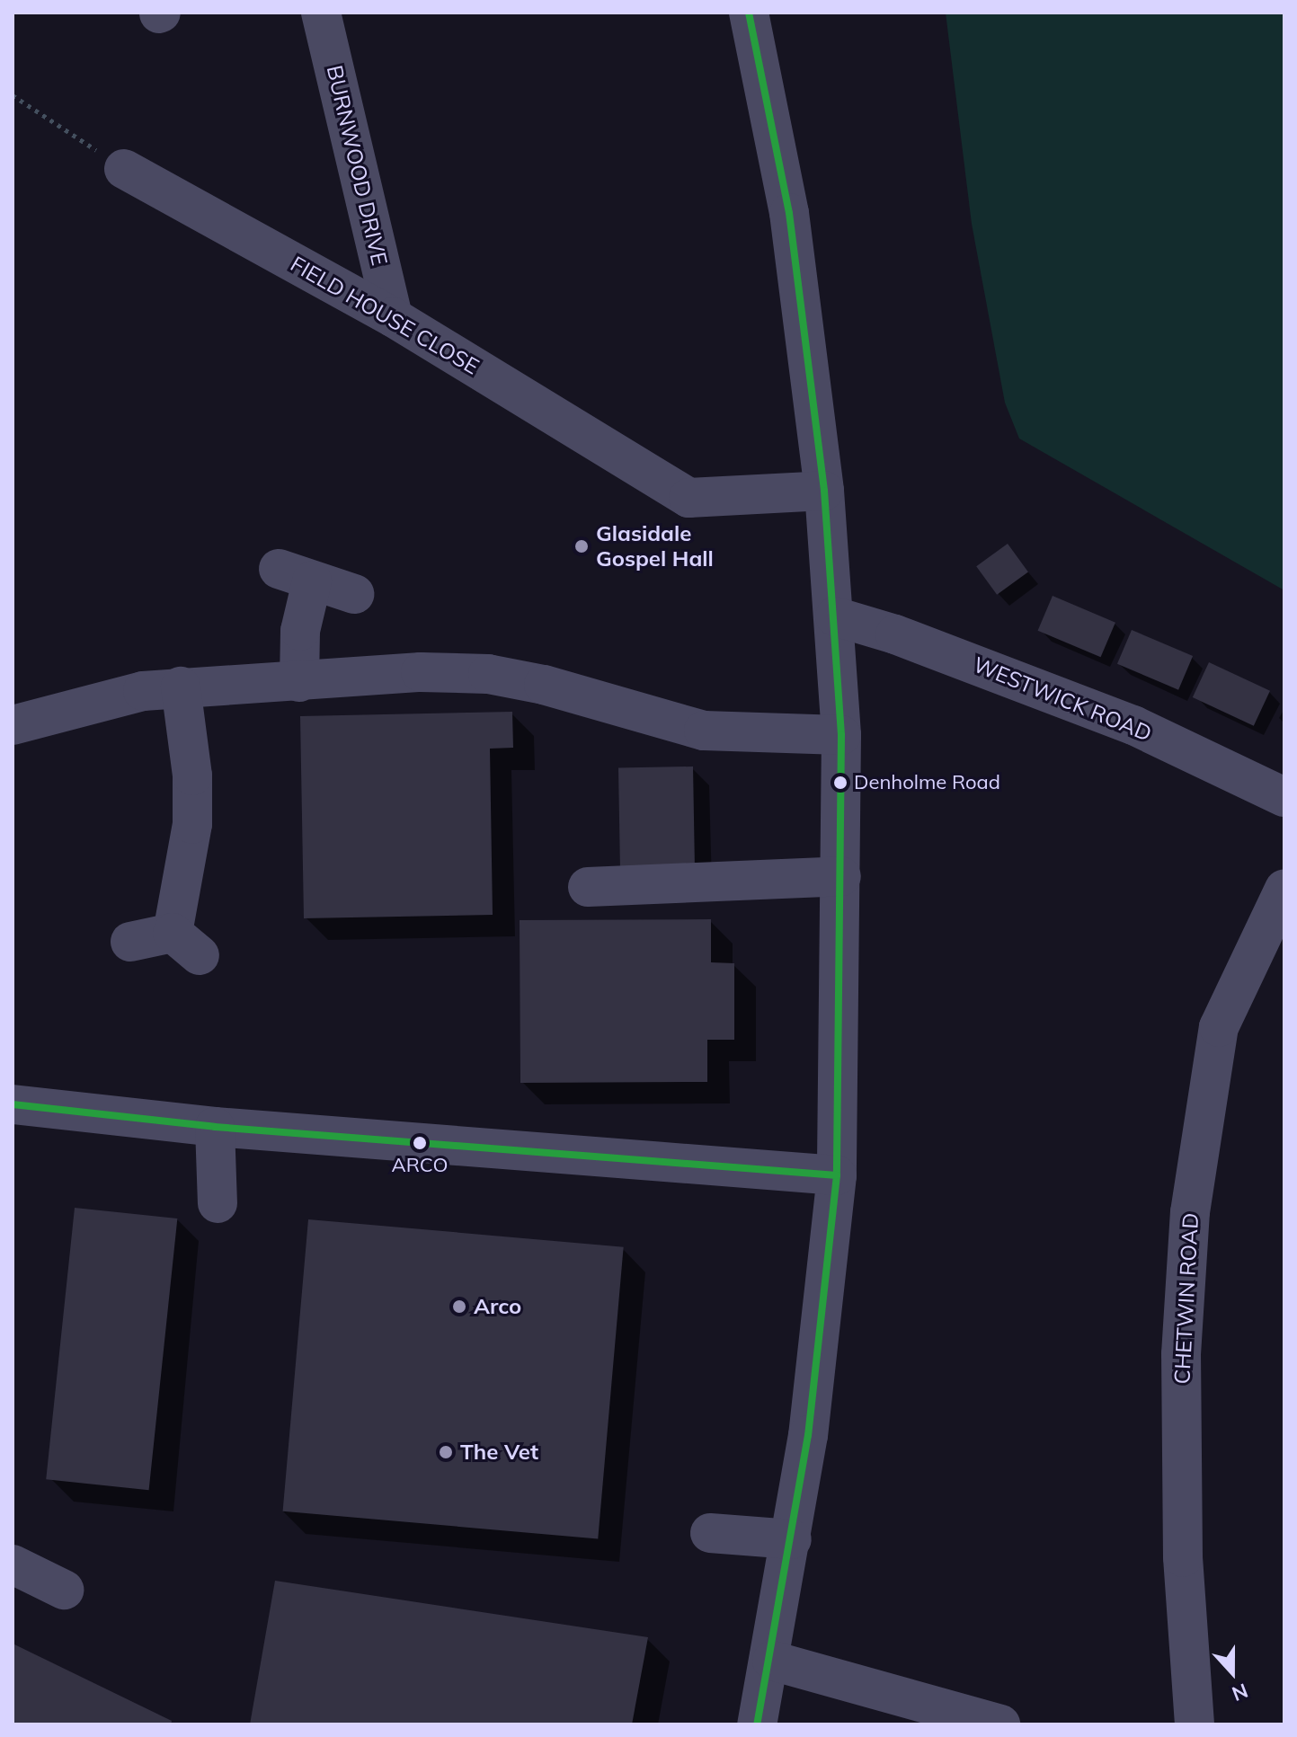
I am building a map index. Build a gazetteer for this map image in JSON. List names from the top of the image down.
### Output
{
  "streets": {
    "street": [
      "BURNWOOD DRIVE",
      "FIELD HOUSE CLOSE",
      "WESTWICK ROAD",
      "CHETWIN ROAD"
    ]
  },
  "crossings": [
    ["BURNWOOD DRIVE", "FIELD HOUSE CLOSE"]
  ],
  "places": [
    "Glasidale Gospel Hall",
    "Denholme Road",
    "ARCO",
    "Arco",
    "The Vet"
  ],
  "north": "bottom"
}
